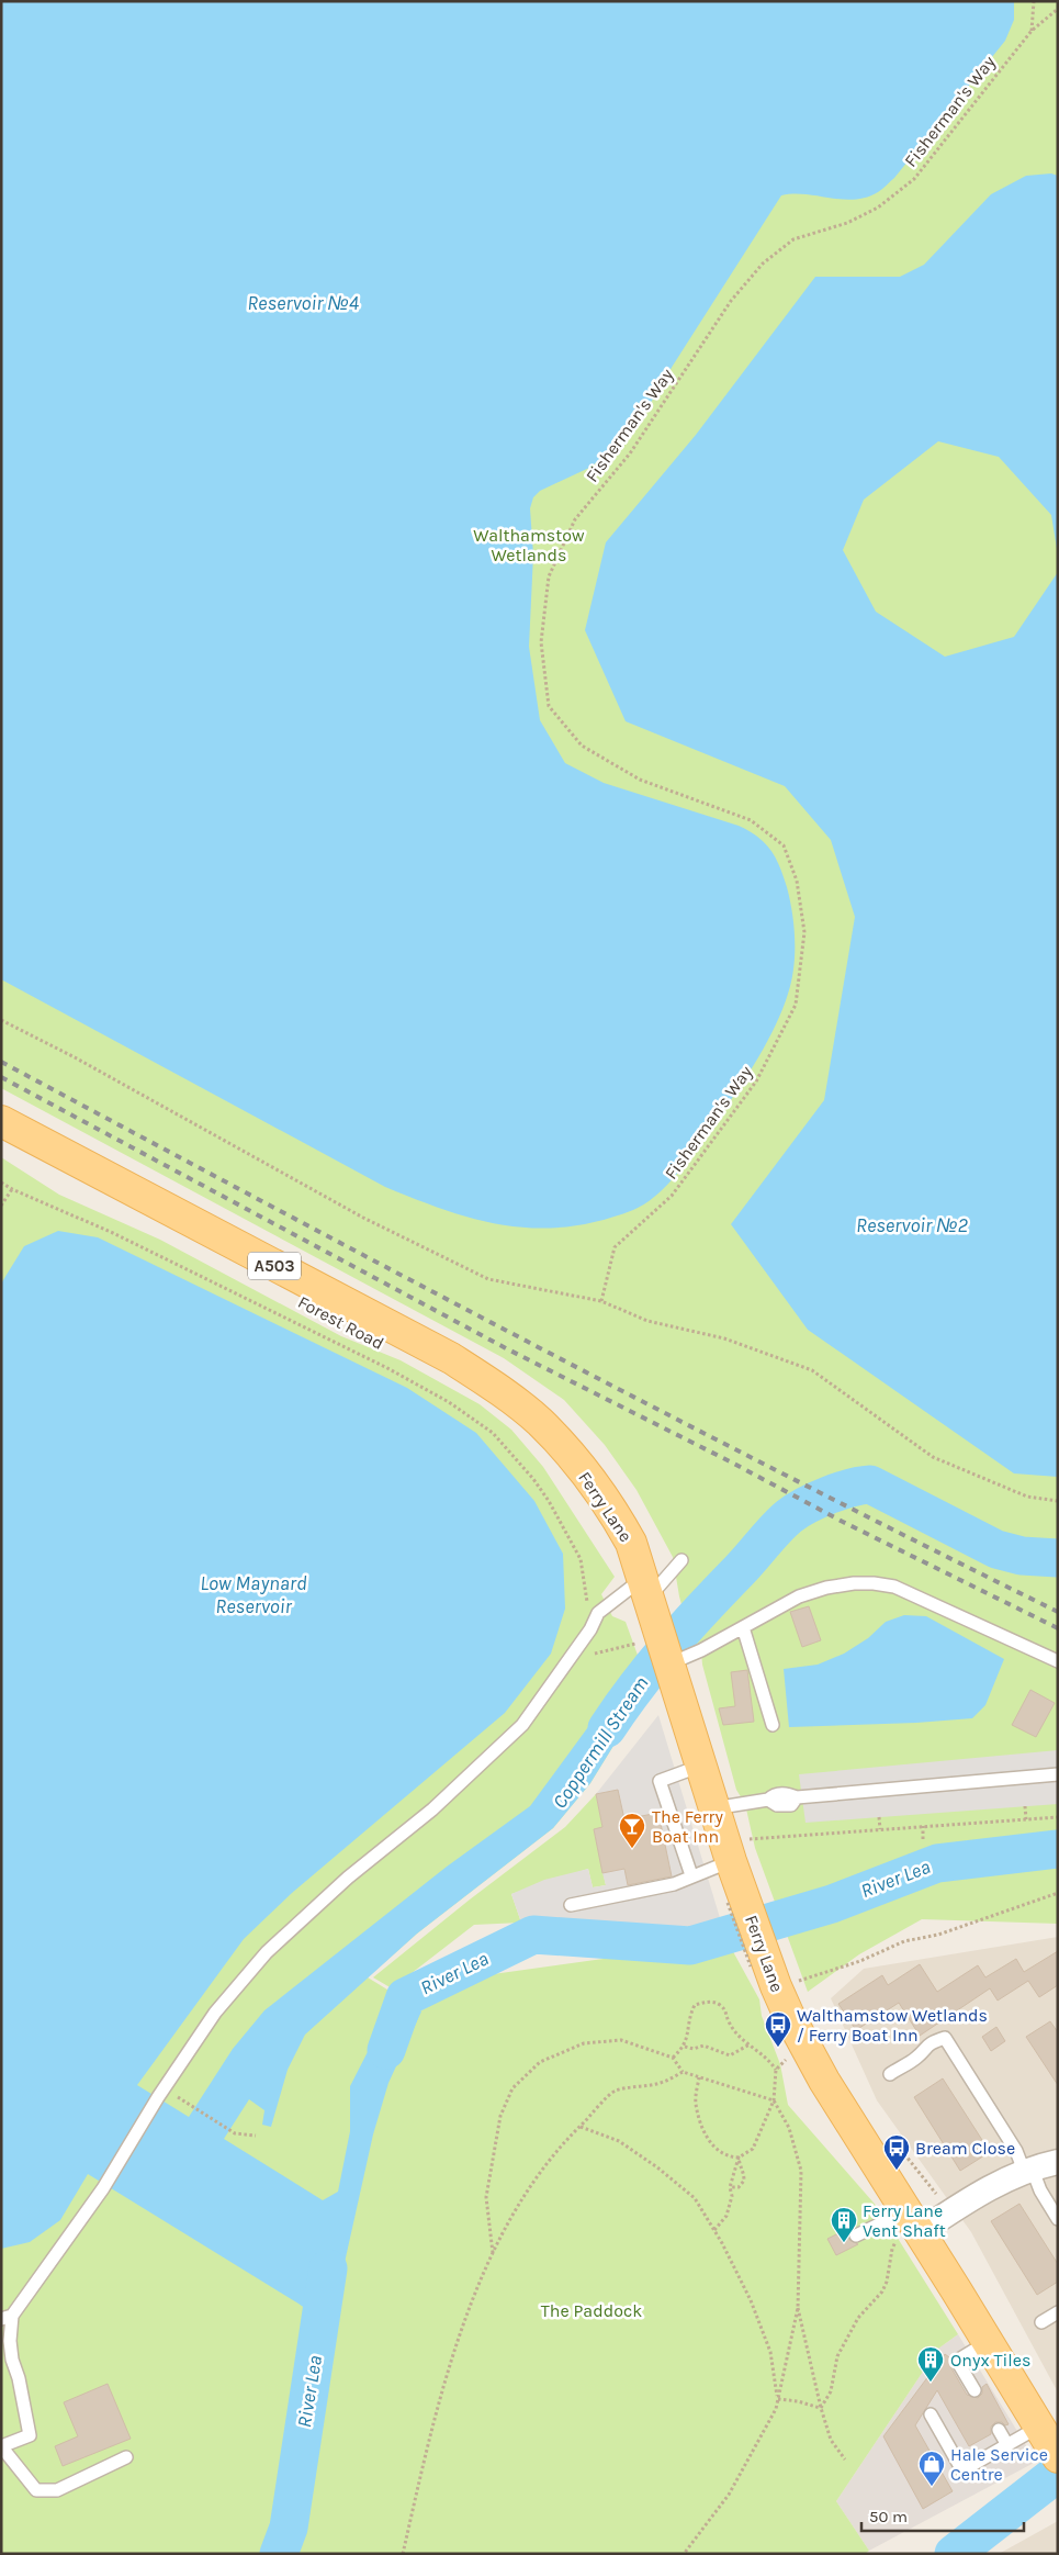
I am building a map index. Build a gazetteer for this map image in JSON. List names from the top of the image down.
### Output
{
  "streets": {
    "main road": ["A503", "Forest Road", "Ferry Lane"],
    "path": ["Fisherman's Way"]
  },
  "crossings": [
    ["Forest Road", "Ferry Lane"]
  ],
  "water": [
    "Reservoir №4",
    "Reservoir №2",
    "Low Maynard Reservoir",
    "Coppermill Stream",
    "River Lea"
  ],
  "parks": ["Walthamstow Wetlands", "The Paddock"],
  "places": {
    "bar": ["The Ferry Boat Inn"],
    "bus stop": ["Walthamstow Wetlands / Ferry Boat Inn", "Bream Close"],
    "building": ["Ferry Lane Vent Shaft", "Onyx Tiles"],
    "shop": ["Hale Service Centre"]
  },
  "scale_bar": "50 m"
}
